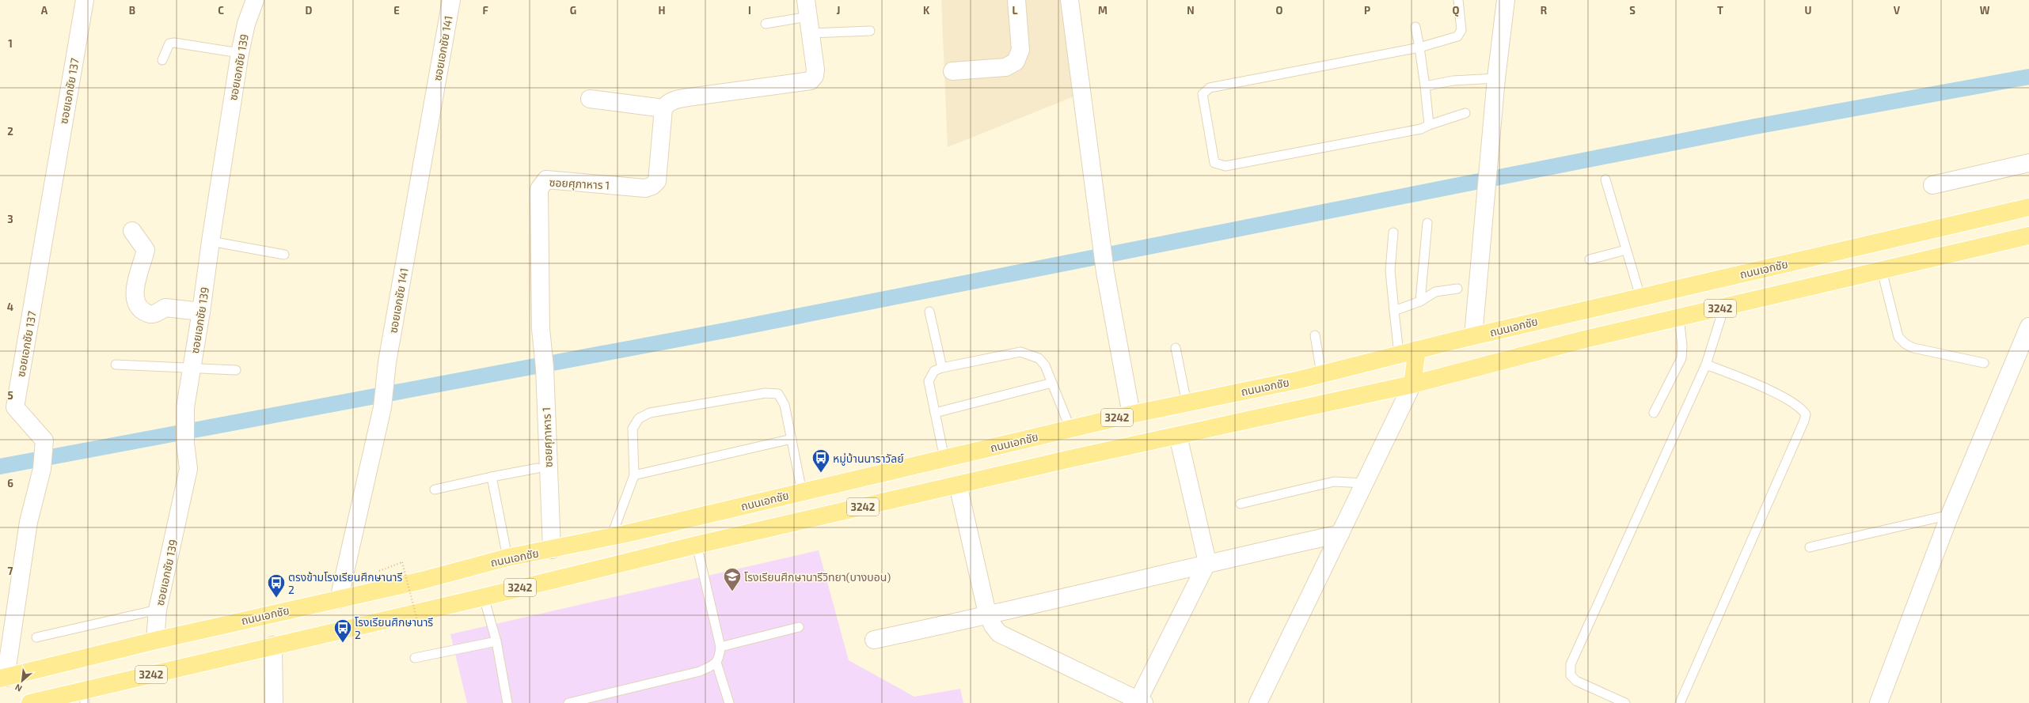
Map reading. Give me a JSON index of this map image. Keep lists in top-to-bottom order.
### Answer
{
  "streets": {
    "main road": ["ถนนเอกชัย", "3242"],
    "street": [
      "ซอยเอกชัย 141",
      "ซอยเอกชัย 139",
      "ซอยเอกชัย 137",
      "ซอยศุภาหาร 1"
    ]
  },
  "crossings": [
    ["ซอยเอกชัย 141", "ถนนเอกชัย"],
    ["ซอยเอกชัย 139", "ถนนเอกชัย"],
    ["ซอยเอกชัย 137", "ถนนเอกชัย"],
    ["ซอยศุภาหาร 1", "ถนนเอกชัย"]
  ],
  "places": {
    "bus stop": ["หมู่บ้านนาราวัลย์", "ตรงข้ามโรงเรียนศึกษานารี 2", "โรงเรียนศึกษานารี 2"],
    "school or university": ["โรงเรียนศึกษานารีวิทยา(บางบอน)"]
  },
  "north": "bottom left",
  "grid": {
    "columns": [
      "A",
      "B",
      "C",
      "D",
      "E",
      "F",
      "G",
      "H",
      "I",
      "J",
      "K",
      "L",
      "M",
      "N",
      "O",
      "P",
      "Q",
      "R",
      "S",
      "T",
      "U",
      "V",
      "W"
    ],
    "rows": [
      "1",
      "2",
      "3",
      "4",
      "5",
      "6",
      "7"
    ]
  }
}
